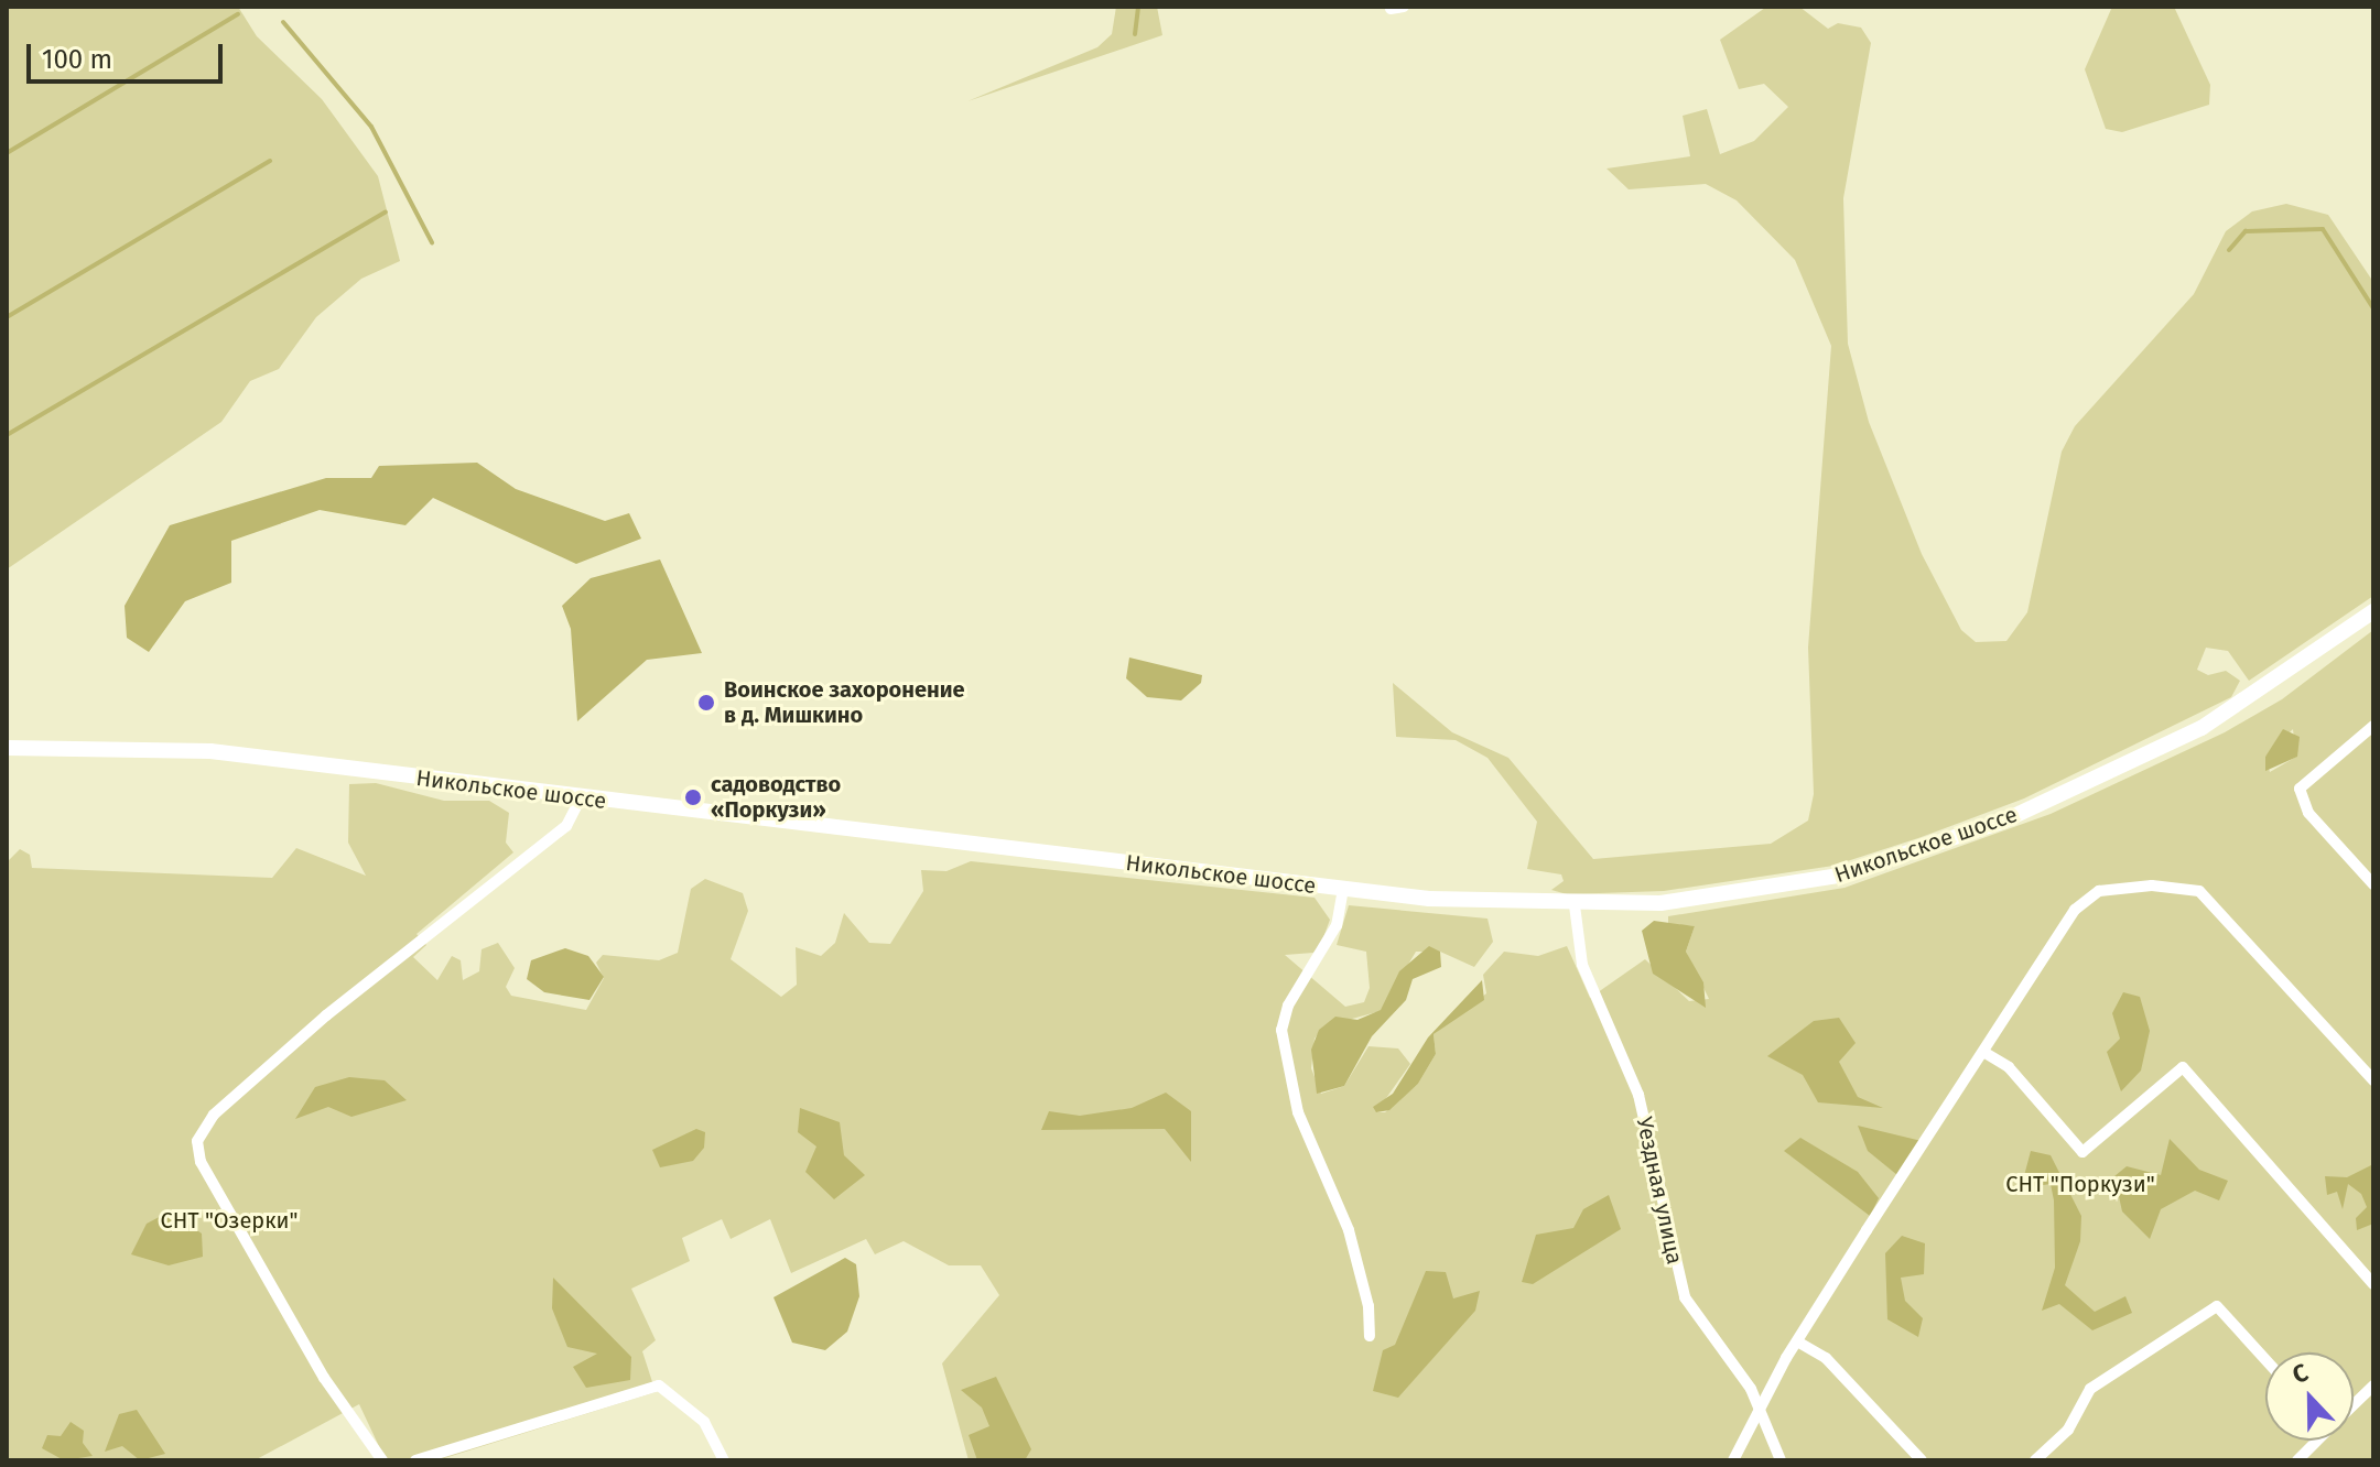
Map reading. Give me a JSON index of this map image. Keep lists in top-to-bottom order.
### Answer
{
  "streets": {
    "main road": ["Никольское шоссе"],
    "street": ["Уездная улица"]
  },
  "crossings": [
    ["Никольское шоссе", "Уездная улица"]
  ],
  "parks": ["СНТ \"Поркузи\"", "СНТ \"Озерки\""],
  "places": ["Воинское захоронение в д. Мишкино", "садоводство «Поркузи»"],
  "scale_bar": "100 m",
  "north": "top"
}
